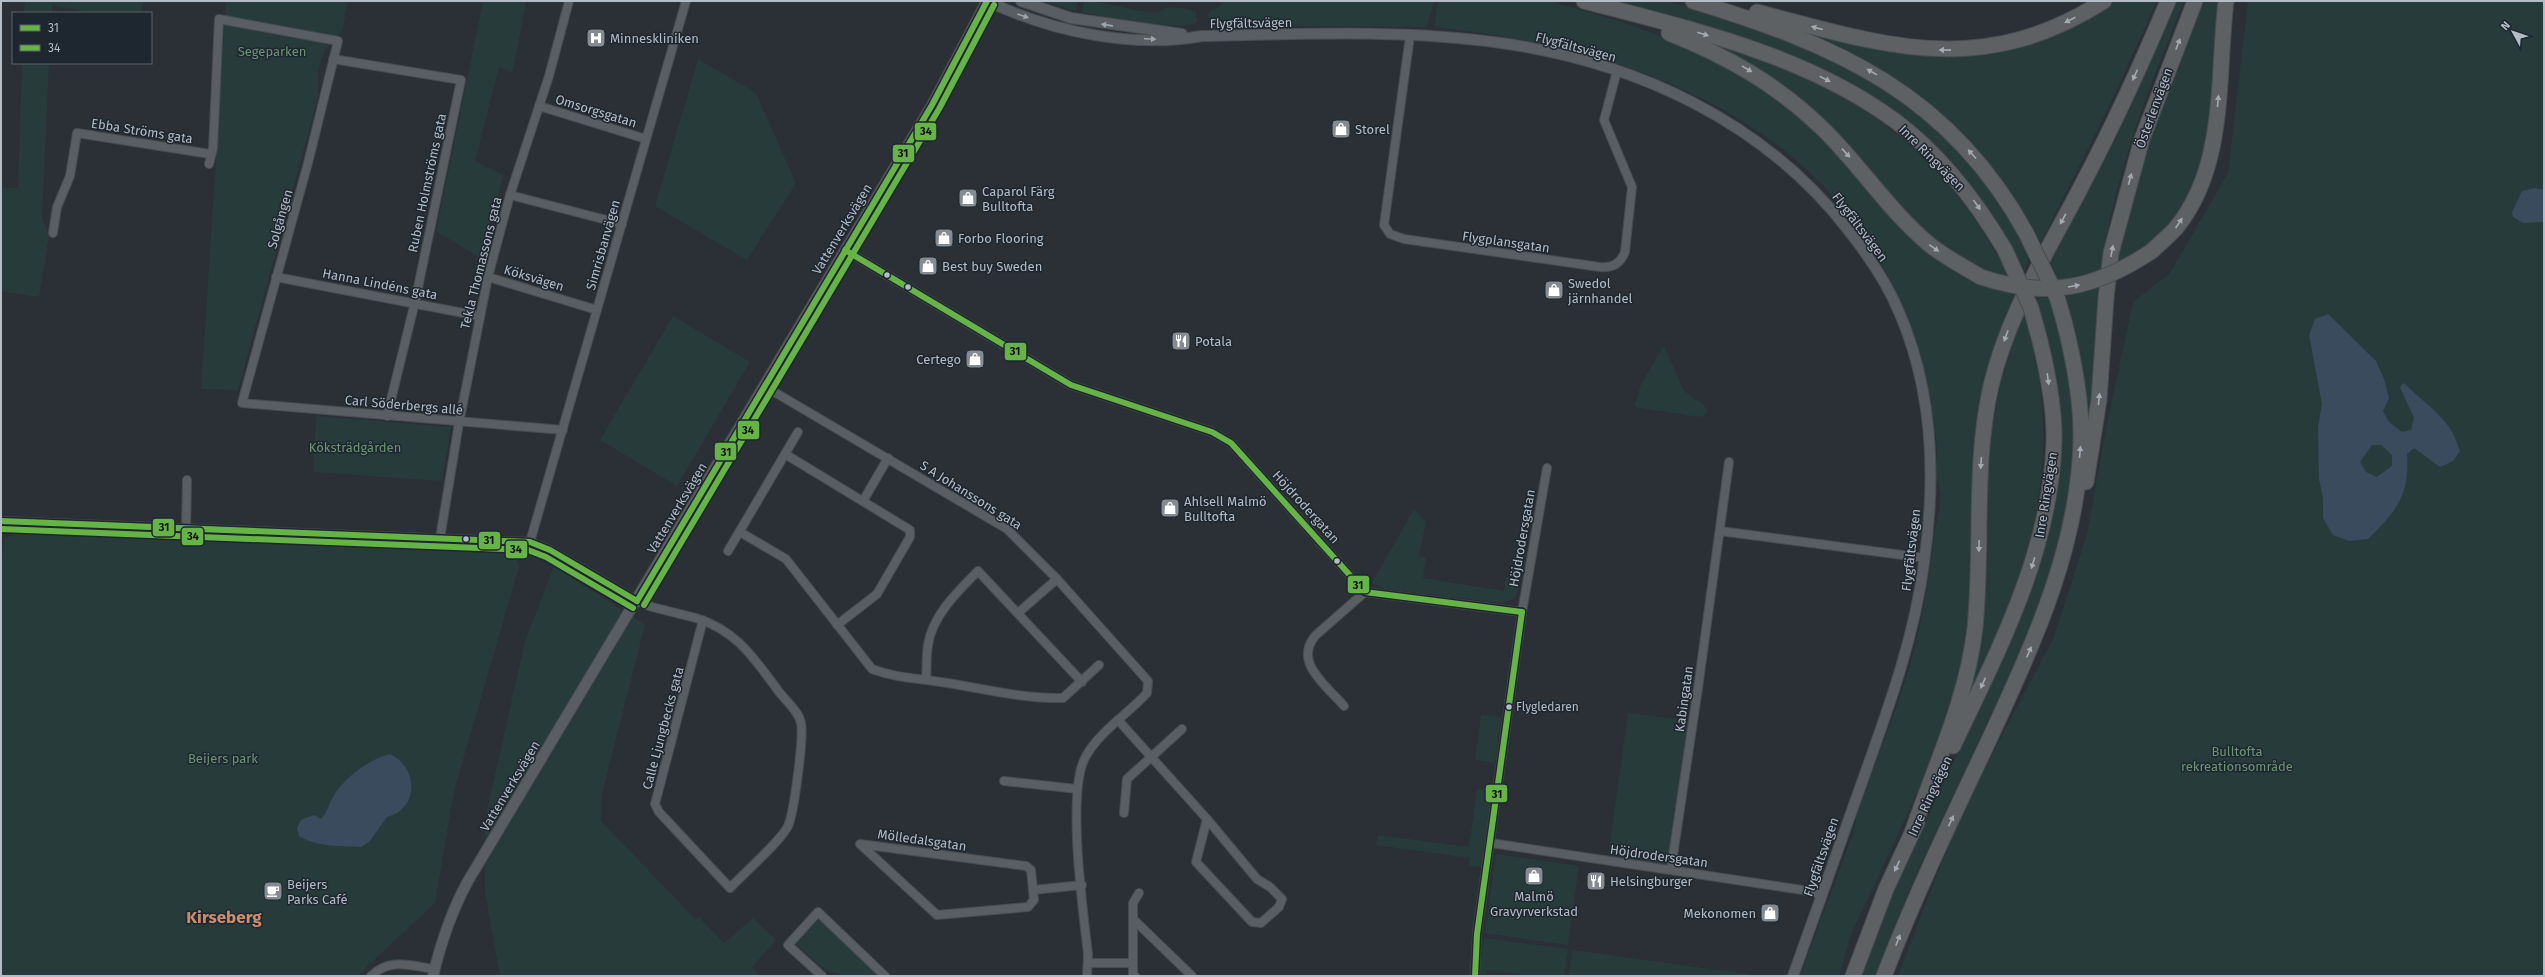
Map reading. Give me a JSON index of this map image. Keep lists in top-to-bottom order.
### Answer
{
  "streets": {
    "highway": ["Österlenvägen", "Inre Ringvägen"],
    "street": [
      "Flygfältsvägen",
      "Omsorgsgatan",
      "Ebba Ströms gata",
      "Ruben Holmströms gata",
      "Solgången",
      "Vattenverksvägen",
      "Flygplansgatan",
      "Simrisbanvägen",
      "Tekla Thomassons gata",
      "Köksvägen",
      "Hanna Lindéns gata",
      "Carl Söderbergs allé",
      "S A Johanssons gata",
      "Höjdrodergatan",
      "Höjdrodersgatan",
      "Kabingatan",
      "Calle Ljungbecks gata",
      "Mölledalsgatan"
    ]
  },
  "crossings": [
    ["Flygfältsvägen", "Vattenverksvägen"],
    ["Flygfältsvägen", "Flygplansgatan"],
    ["Flygfältsvägen", "Höjdrodersgatan"],
    ["Omsorgsgatan", "Simrisbanvägen"],
    ["Omsorgsgatan", "Tekla Thomassons gata"],
    ["Ebba Ströms gata", "Solgången"],
    ["Ruben Holmströms gata", "Solgången"],
    ["Ruben Holmströms gata", "Hanna Lindéns gata"],
    ["Ruben Holmströms gata", "Carl Söderbergs allé"],
    ["Solgången", "Hanna Lindéns gata"],
    ["Solgången", "Carl Söderbergs allé"],
    ["Vattenverksvägen", "S A Johanssons gata"],
    ["Vattenverksvägen", "Höjdrodergatan"],
    ["Vattenverksvägen", "Calle Ljungbecks gata"],
    ["Simrisbanvägen", "Köksvägen"],
    ["Simrisbanvägen", "Carl Söderbergs allé"],
    ["Simrisbanvägen", "Calle Ljungbecks gata"],
    ["Tekla Thomassons gata", "Köksvägen"],
    ["Tekla Thomassons gata", "Hanna Lindéns gata"],
    ["Tekla Thomassons gata", "Carl Söderbergs allé"],
    ["Höjdrodersgatan", "Kabingatan"]
  ],
  "districts": ["Kirseberg"],
  "parks": [
    "Segeparken",
    "Köksträdgården",
    "Bulltofta rekreationsområde",
    "Beijers park"
  ],
  "places": {
    "hospital": ["Minneskliniken"],
    "shop": [
      "Storel",
      "Caparol Färg Bulltofta",
      "Forbo Flooring",
      "Best buy Sweden",
      "Swedol järnhandel",
      "Certego",
      "Ahlsell Malmö Bulltofta",
      "Malmö Gravyrverkstad",
      "Mekonomen"
    ],
    "restaurant": ["Potala", "Helsingburger"],
    "other": ["Flygledaren"],
    "cafe": ["Beijers Parks Café"]
  },
  "lines": ["transit line 31", "transit line 34"],
  "legend": ["31", "34"],
  "north": "top left"
}
